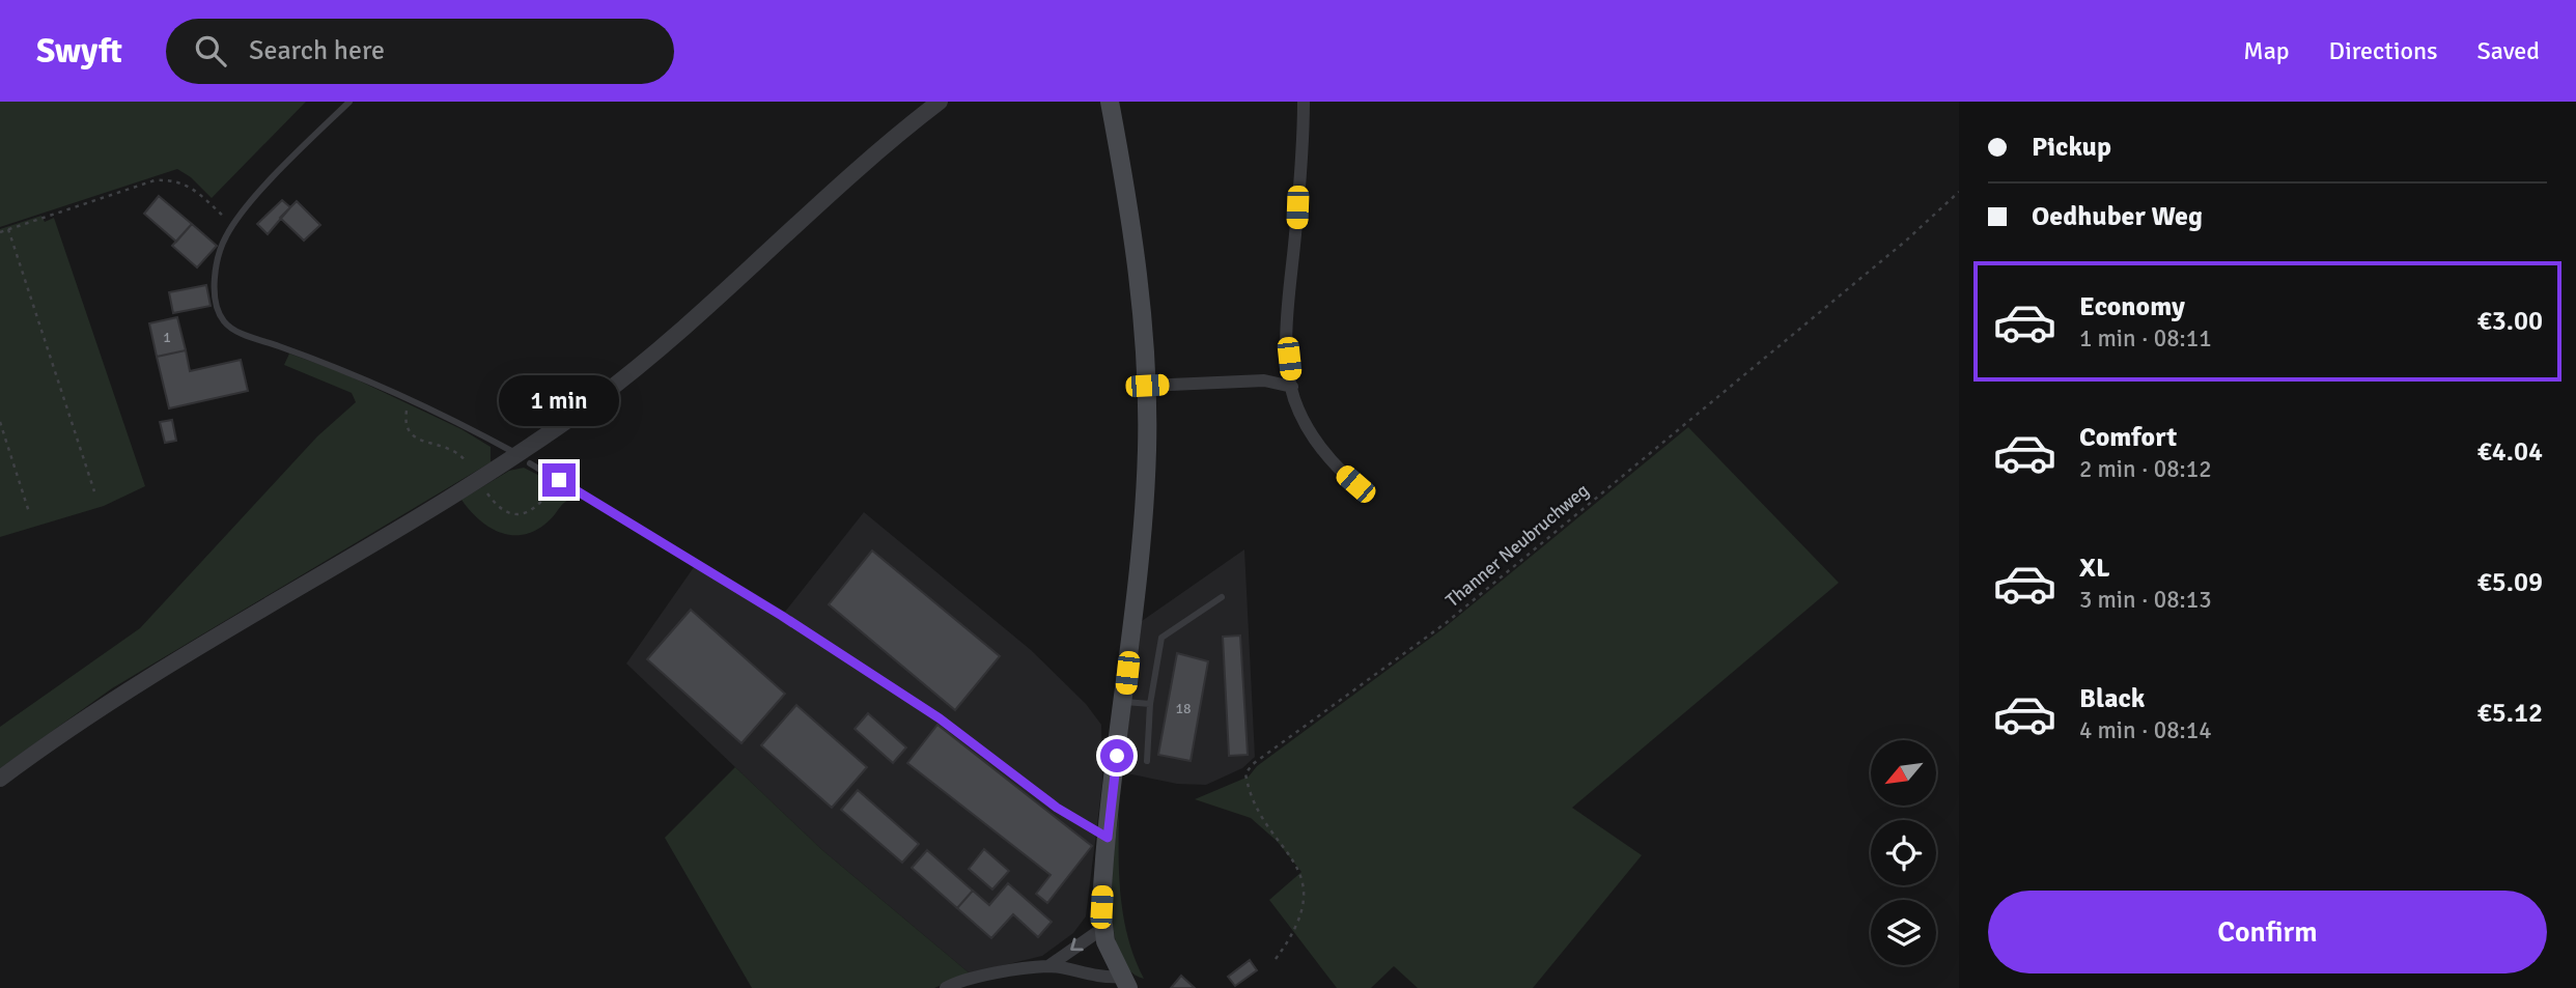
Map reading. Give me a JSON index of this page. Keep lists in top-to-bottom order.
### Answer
{
  "streets": {
    "path": ["Thanner Neubruchweg"]
  },
  "house_numbers": ["1", "18"],
  "north": "bottom left",
  "page": {
    "header": "Swyft",
    "search": "Search here",
    "nav": ["Map", "Directions", "Saved"],
    "banner": ["Pickup", "Oedhuber Weg"],
    "list": [
      {
        "name": "Economy",
        "note": "1 min · 08:11",
        "value": "€3.00"
      },
      {
        "name": "Comfort",
        "note": "2 min · 08:12",
        "value": "€4.04"
      },
      {
        "name": "XL",
        "note": "3 min · 08:13",
        "value": "€5.09"
      },
      {
        "name": "Black",
        "note": "4 min · 08:14",
        "value": "€5.12"
      }
    ],
    "bubble": "1 min",
    "buttons": "Confirm"
  }
}
